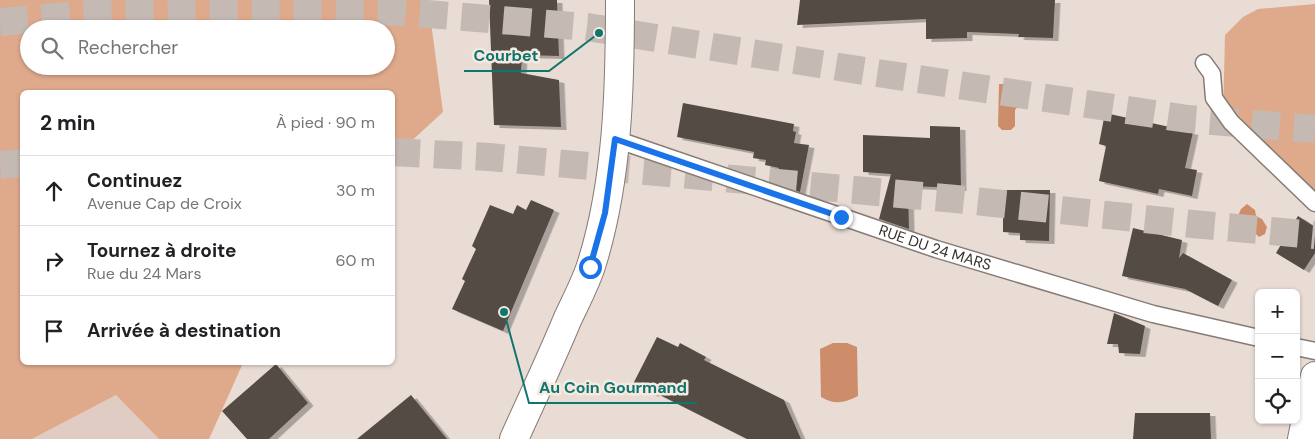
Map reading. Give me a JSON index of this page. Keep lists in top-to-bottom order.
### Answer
{
  "streets": {
    "lane": ["RUE DU 24 MARS"]
  },
  "places": ["Courbet", "Au Coin Gourmand"],
  "page": {
    "search": "Rechercher",
    "heading": ["2 min", "À pied · 90 m"],
    "list": [
      ["Continuez", "Avenue Cap de Croix", "30 m"],
      ["Tournez à droite", "Rue du 24 Mars", "60 m"],
      "Arrivée à destination"
    ],
    "map_buttons": ["+", "−"]
  }
}
